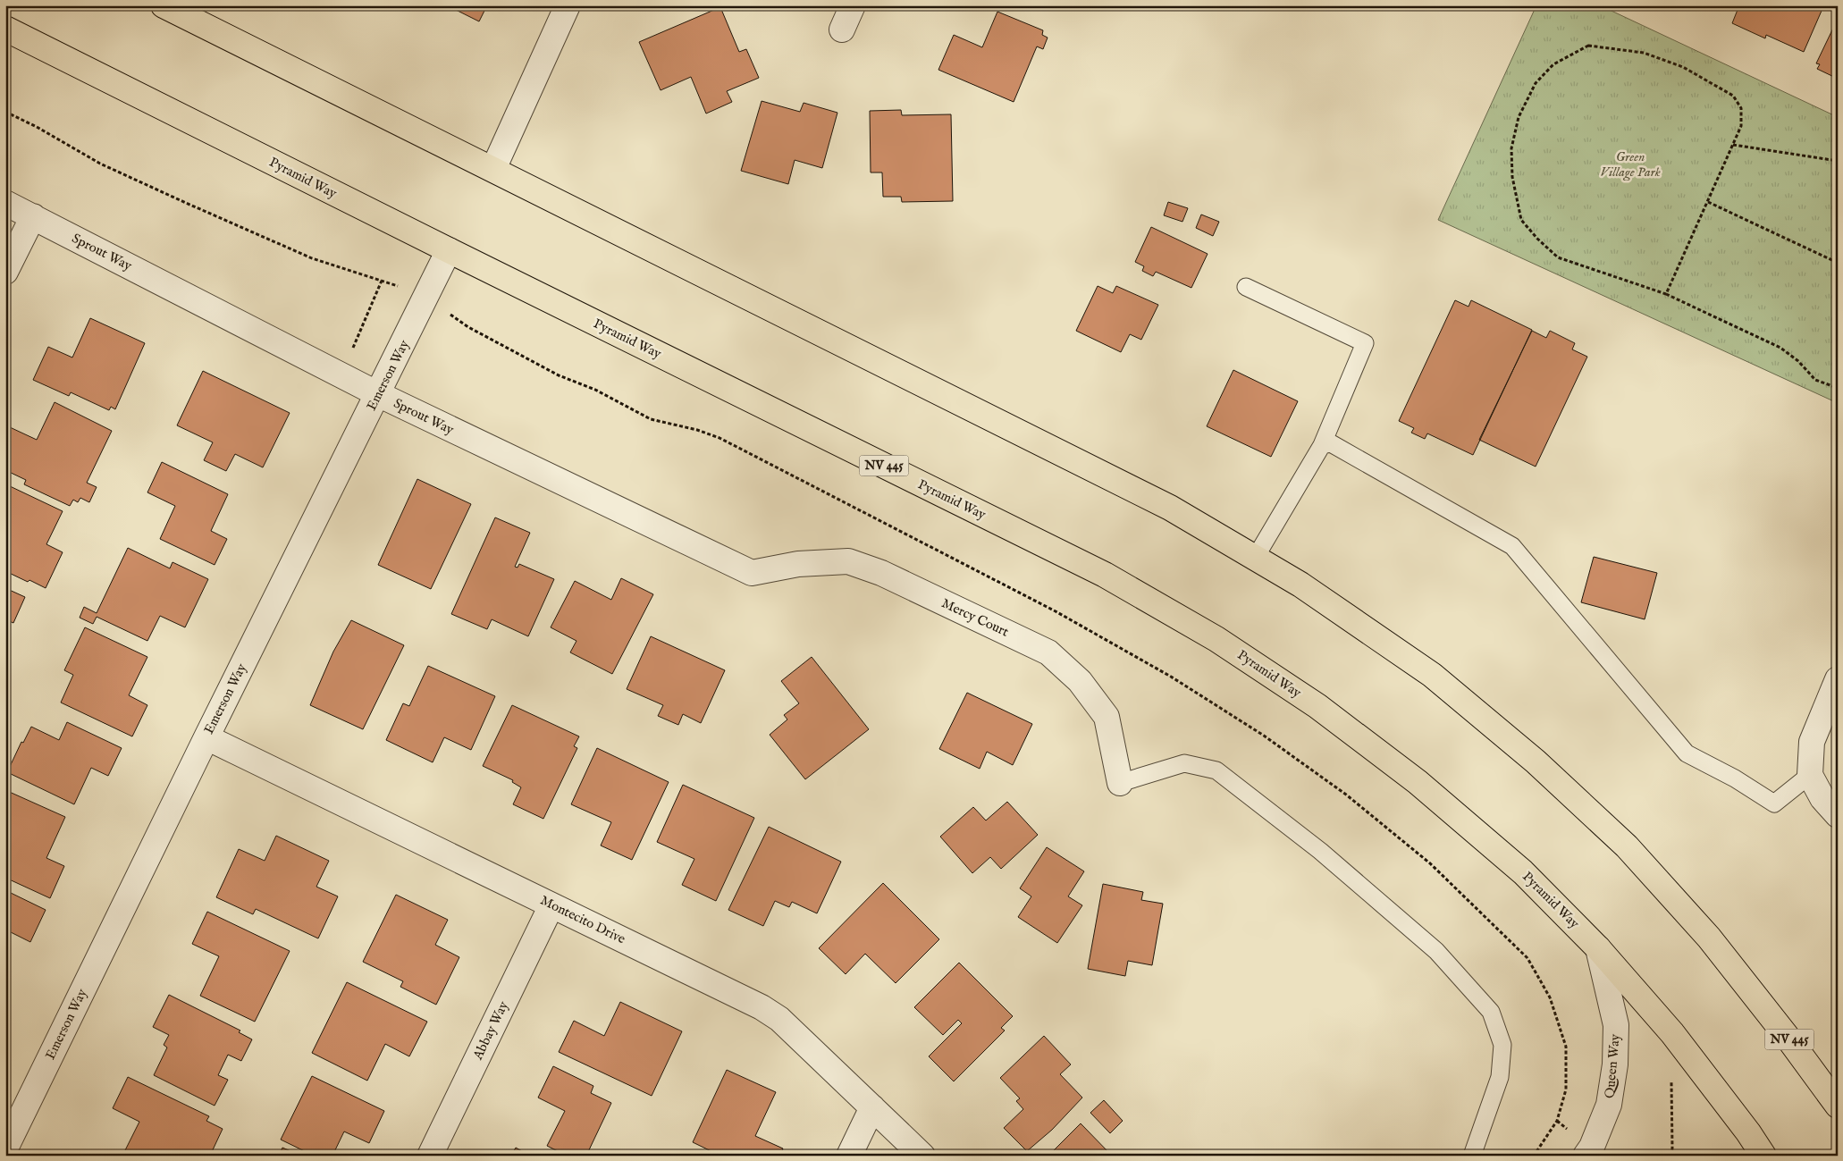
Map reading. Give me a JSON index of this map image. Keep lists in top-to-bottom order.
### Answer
{
  "streets": {
    "main road": ["Pyramid Way", "NV 445"],
    "street": [
      "Sprout Way",
      "Emerson Way",
      "Mercy Court",
      "Montecito Drive",
      "Abbay Way",
      "Queen Way"
    ]
  },
  "crossings": [
    ["Pyramid Way", "Emerson Way"],
    ["Pyramid Way", "Queen Way"],
    ["Sprout Way", "Emerson Way"],
    ["Sprout Way", "Mercy Court"],
    ["Emerson Way", "Montecito Drive"],
    ["Montecito Drive", "Abbay Way"]
  ],
  "parks": ["Green Village Park"]
}
